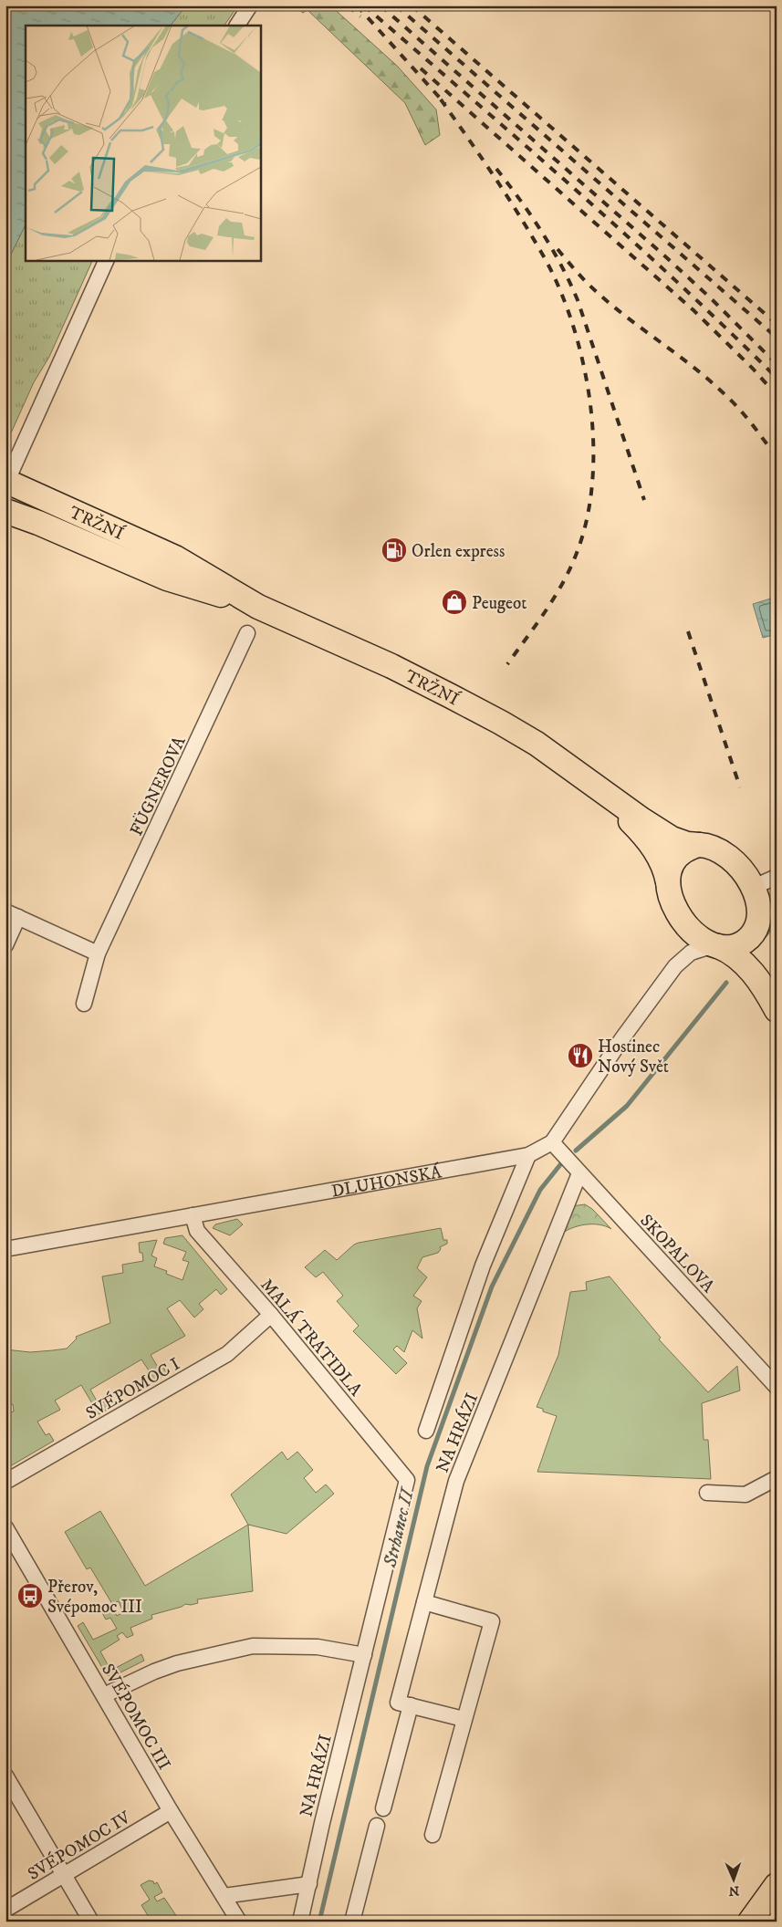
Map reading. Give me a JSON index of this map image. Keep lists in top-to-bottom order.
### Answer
{
  "streets": {
    "main road": ["TRŽNÍ", "DLUHONSKÁ"],
    "street": [
      "FÜGNEROVA",
      "SKOPALOVA",
      "MALÁ TRATIDLA",
      "SVÉPOMOC I",
      "NA HRÁZI",
      "SVÉPOMOC III",
      "SVÉPOMOC IV"
    ]
  },
  "crossings": [
    ["TRŽNÍ", "DLUHONSKÁ"],
    ["DLUHONSKÁ", "SKOPALOVA"],
    ["DLUHONSKÁ", "MALÁ TRATIDLA"],
    ["DLUHONSKÁ", "NA HRÁZI"],
    ["SKOPALOVA", "NA HRÁZI"],
    ["MALÁ TRATIDLA", "SVÉPOMOC I"],
    ["MALÁ TRATIDLA", "NA HRÁZI"],
    ["SVÉPOMOC III", "SVÉPOMOC IV"]
  ],
  "water": ["Strhanec II"],
  "places": {
    "fuel station": ["Orlen express"],
    "shop": ["Peugeot"],
    "restaurant": ["Hostinec Nový Svět"],
    "bus stop": ["Přerov, Svépomoc III"]
  },
  "north": "bottom"
}
